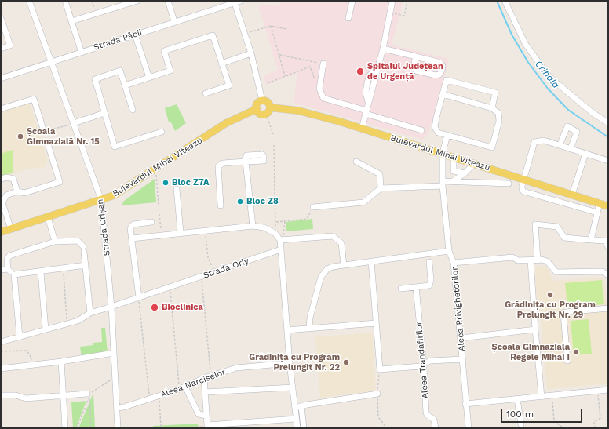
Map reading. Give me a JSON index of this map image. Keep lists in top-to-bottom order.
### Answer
{
  "streets": {
    "main road": ["Bulevardul Mihai Viteazu"],
    "street": [
      "Strada Păcii",
      "Strada Crișan",
      "Strada Orly",
      "Aleea Privighetorilor",
      "Aleea Trandafirilor",
      "Aleea Narciselor"
    ]
  },
  "crossings": [
    ["Strada Păcii", "Strada Crișan"],
    ["Bulevardul Mihai Viteazu", "Strada Crișan"],
    ["Bulevardul Mihai Viteazu", "Aleea Privighetorilor"],
    ["Strada Crișan", "Strada Orly"],
    ["Strada Crișan", "Aleea Narciselor"]
  ],
  "water": ["Crihala"],
  "places": [
    "Spitalul Județean de Urgență",
    "Școala Gimnazială Nr. 15",
    "Bloc Z7A",
    "Bloc Z8",
    "Grădinița cu Program Prelungit Nr. 29",
    "Bioclinica",
    "Școala Gimnazială Regele Mihai I",
    "Grădinița cu Program Prelungit Nr. 22"
  ],
  "scale_bar": "100 m"
}
